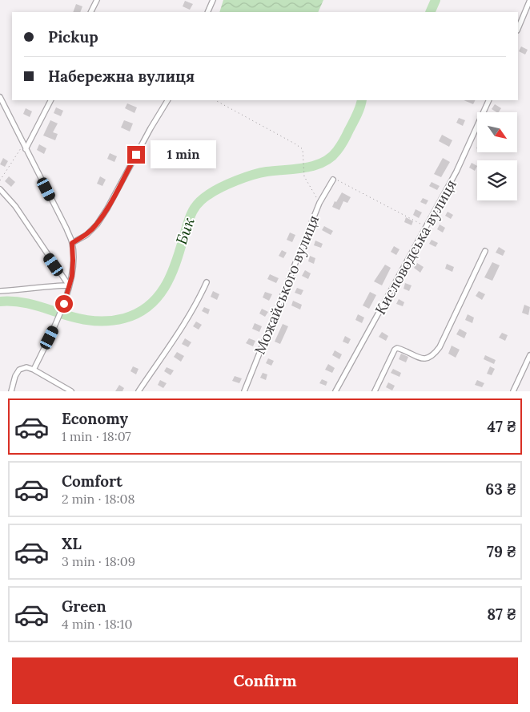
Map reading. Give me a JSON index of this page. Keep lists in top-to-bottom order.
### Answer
{
  "streets": {
    "street": ["Кисловодська вулиця", "Можайського вулиця"]
  },
  "water": ["Бик"],
  "north": "bottom right",
  "page": {
    "banner": ["Pickup", "Набережна вулиця"],
    "bubble": "1 min",
    "list": [
      {
        "name": "Economy",
        "note": "1 min · 18:07",
        "value": "47 ₴"
      },
      {
        "name": "Comfort",
        "note": "2 min · 18:08",
        "value": "63 ₴"
      },
      {
        "name": "XL",
        "note": "3 min · 18:09",
        "value": "79 ₴"
      },
      {
        "name": "Green",
        "note": "4 min · 18:10",
        "value": "87 ₴"
      }
    ],
    "buttons": "Confirm"
  }
}
